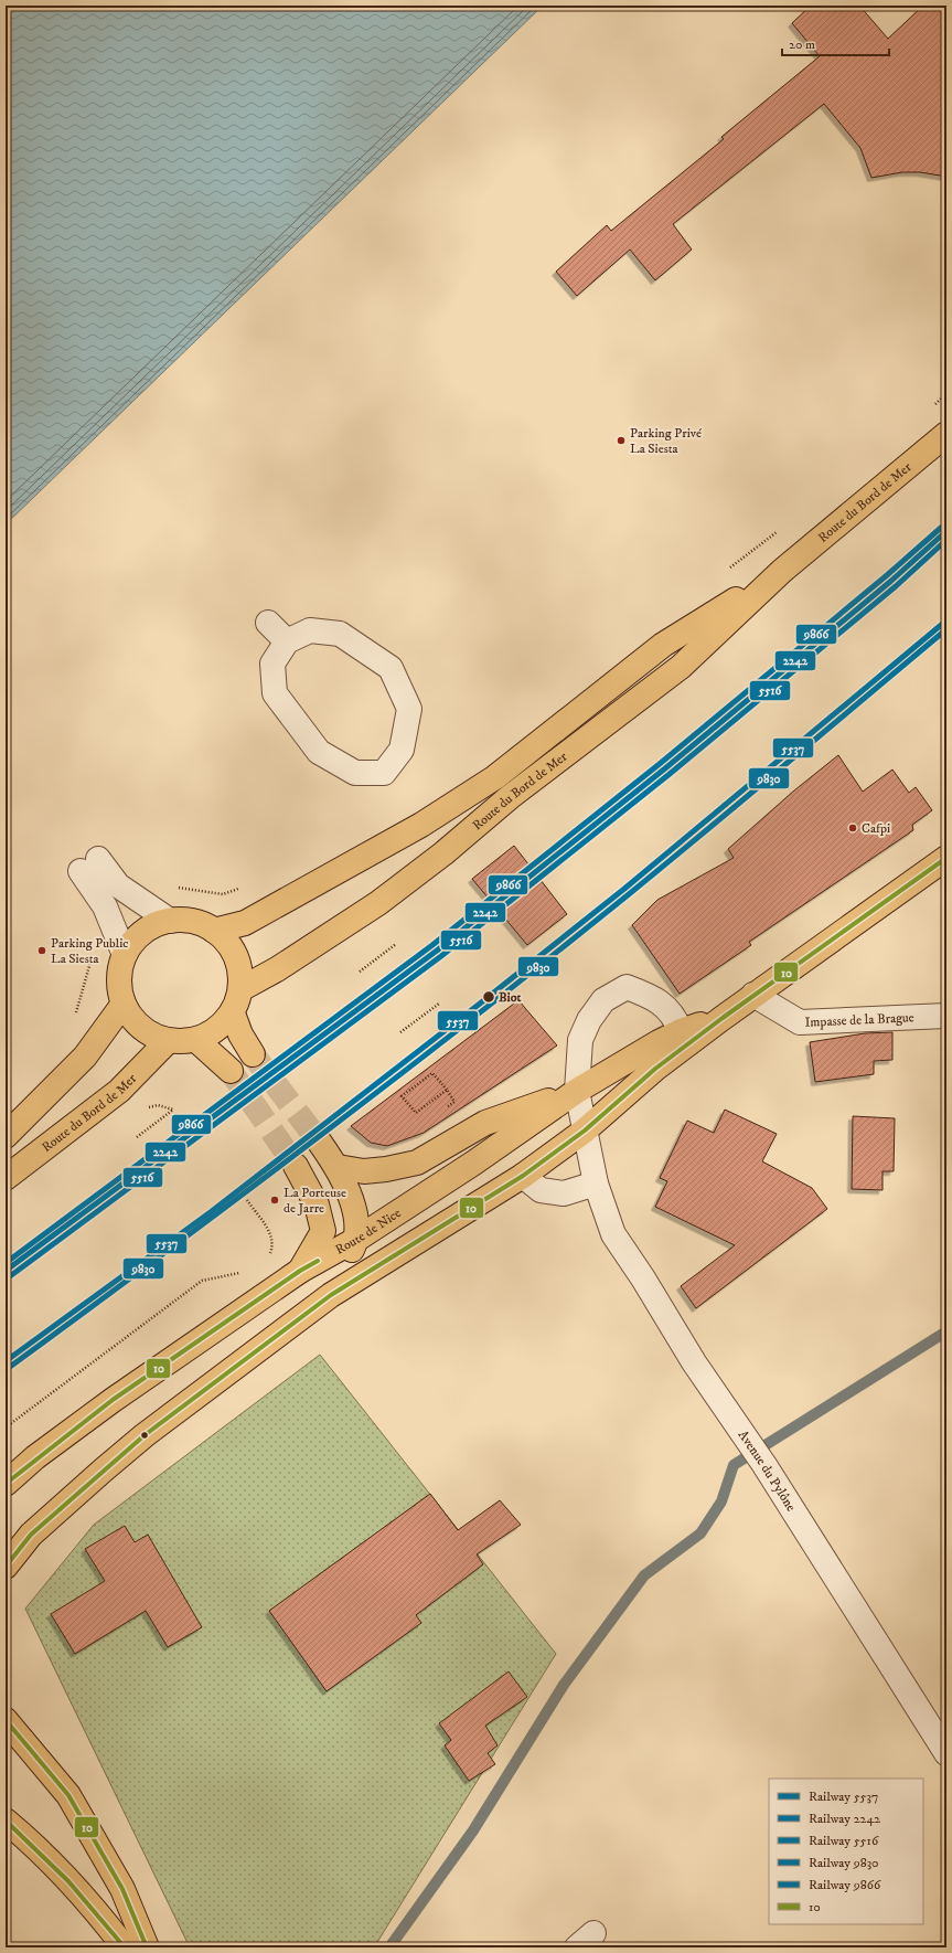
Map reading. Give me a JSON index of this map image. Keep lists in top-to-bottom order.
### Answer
{
  "streets": {
    "main road": ["Route du Bord de Mer", "Route de Nice"],
    "street": ["Impasse de la Brague", "Avenue du Pylône"]
  },
  "crossings": [
    ["Impasse de la Brague", "Route de Nice"],
    ["Route de Nice", "Avenue du Pylône"]
  ],
  "places": [
    "Parking Privé La Siesta",
    "Cafpi",
    "Parking Public La Siesta",
    "Biot",
    "La Porteuse de Jarre"
  ],
  "lines": [
    "rail line 9866",
    "rail line 2242",
    "rail line 5516",
    "rail line 5537",
    "rail line 9830",
    "transit line 10"
  ],
  "legend": [
    "Railway 5537",
    "Railway 2242",
    "Railway 5516",
    "Railway 9830",
    "Railway 9866",
    "10"
  ],
  "scale_bar": "20 m"
}
